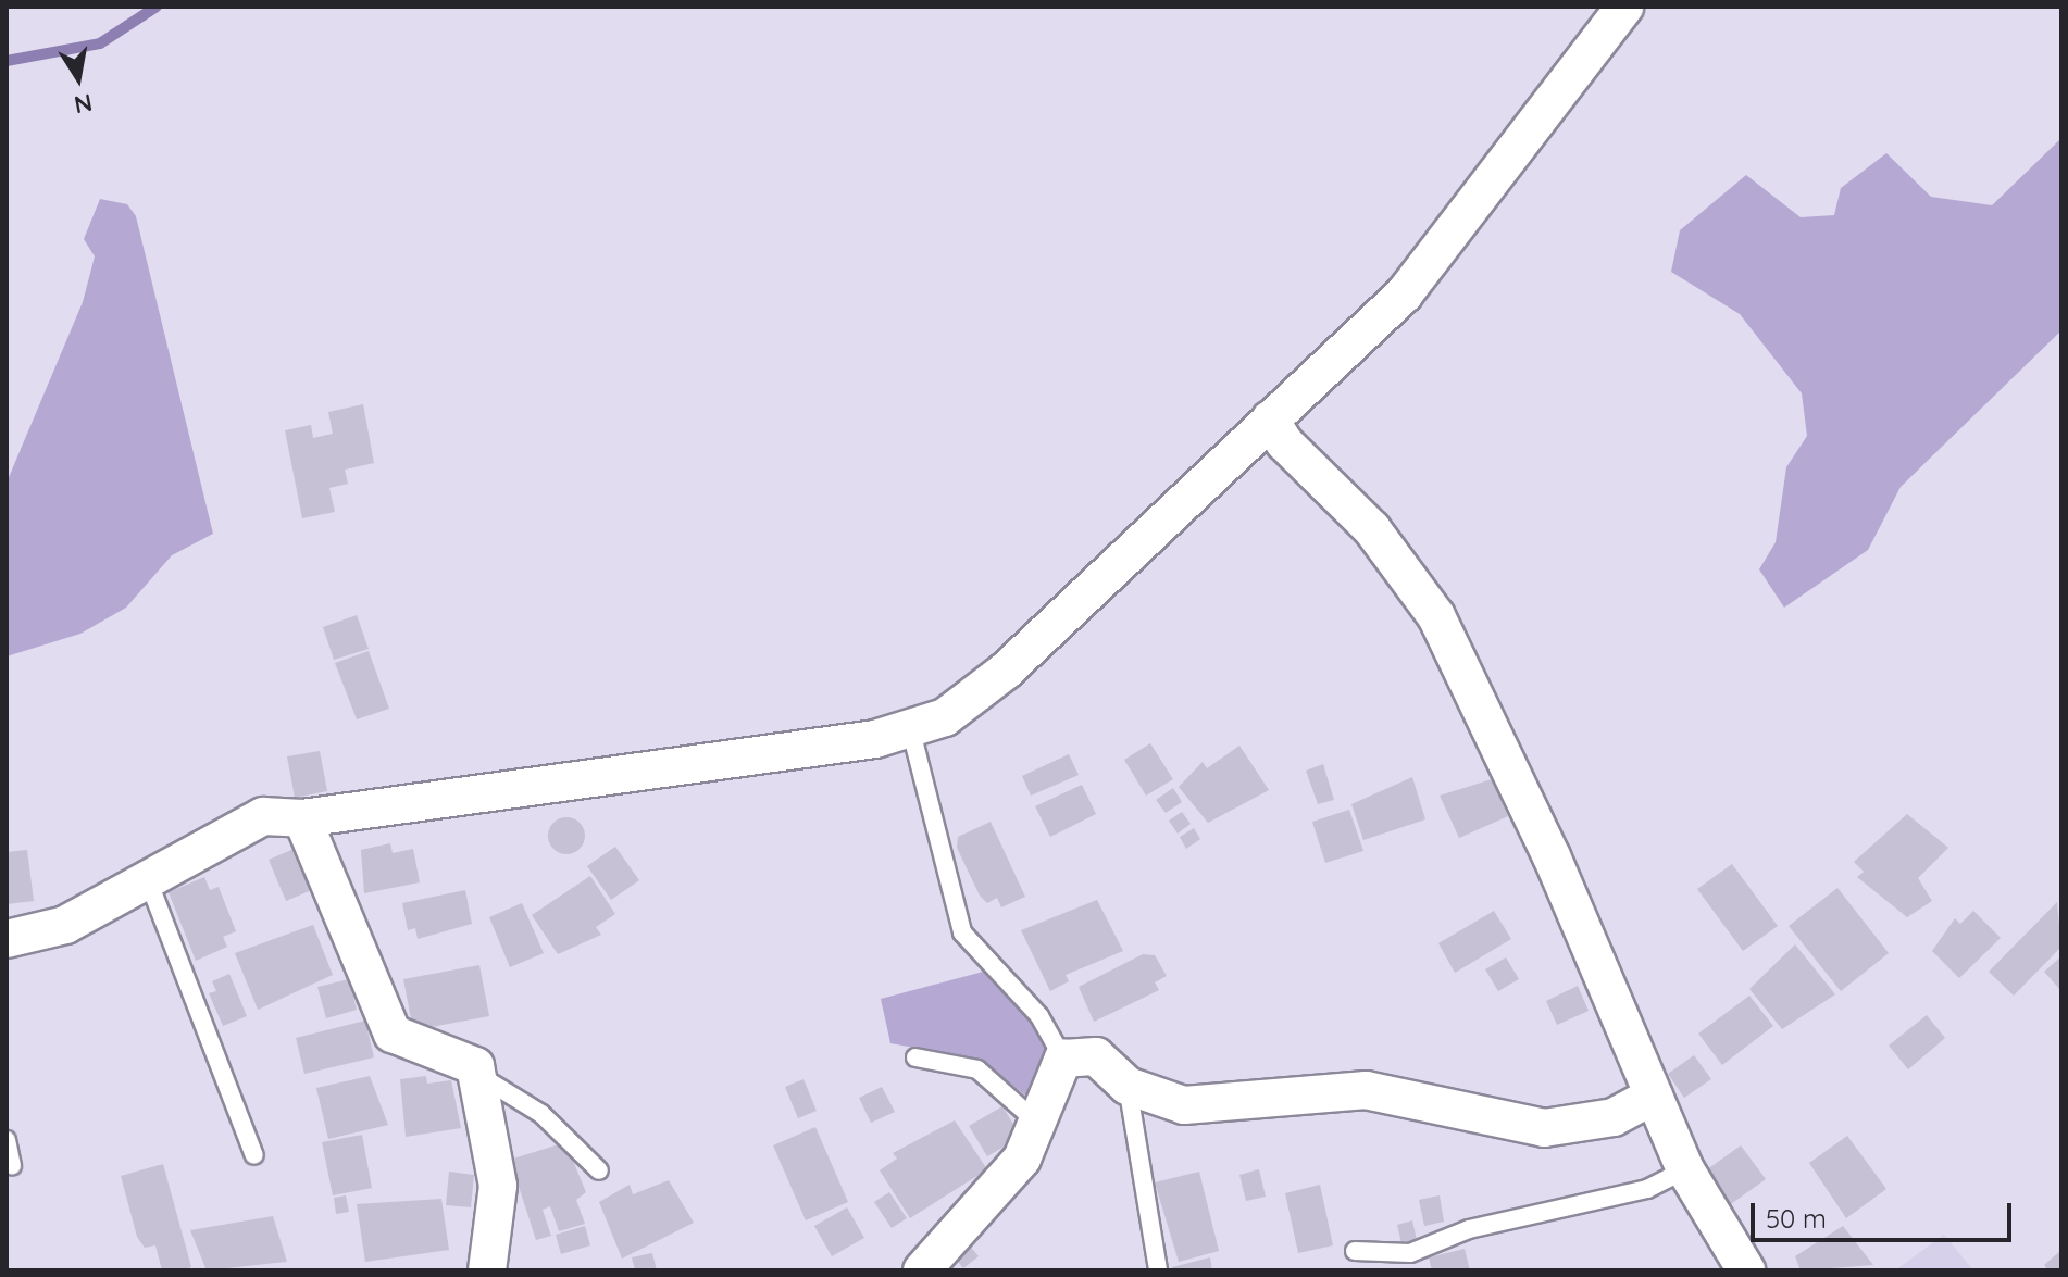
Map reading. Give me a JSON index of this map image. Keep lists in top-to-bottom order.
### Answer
{
  "scale_bar": "50 m",
  "north": "bottom"
}
